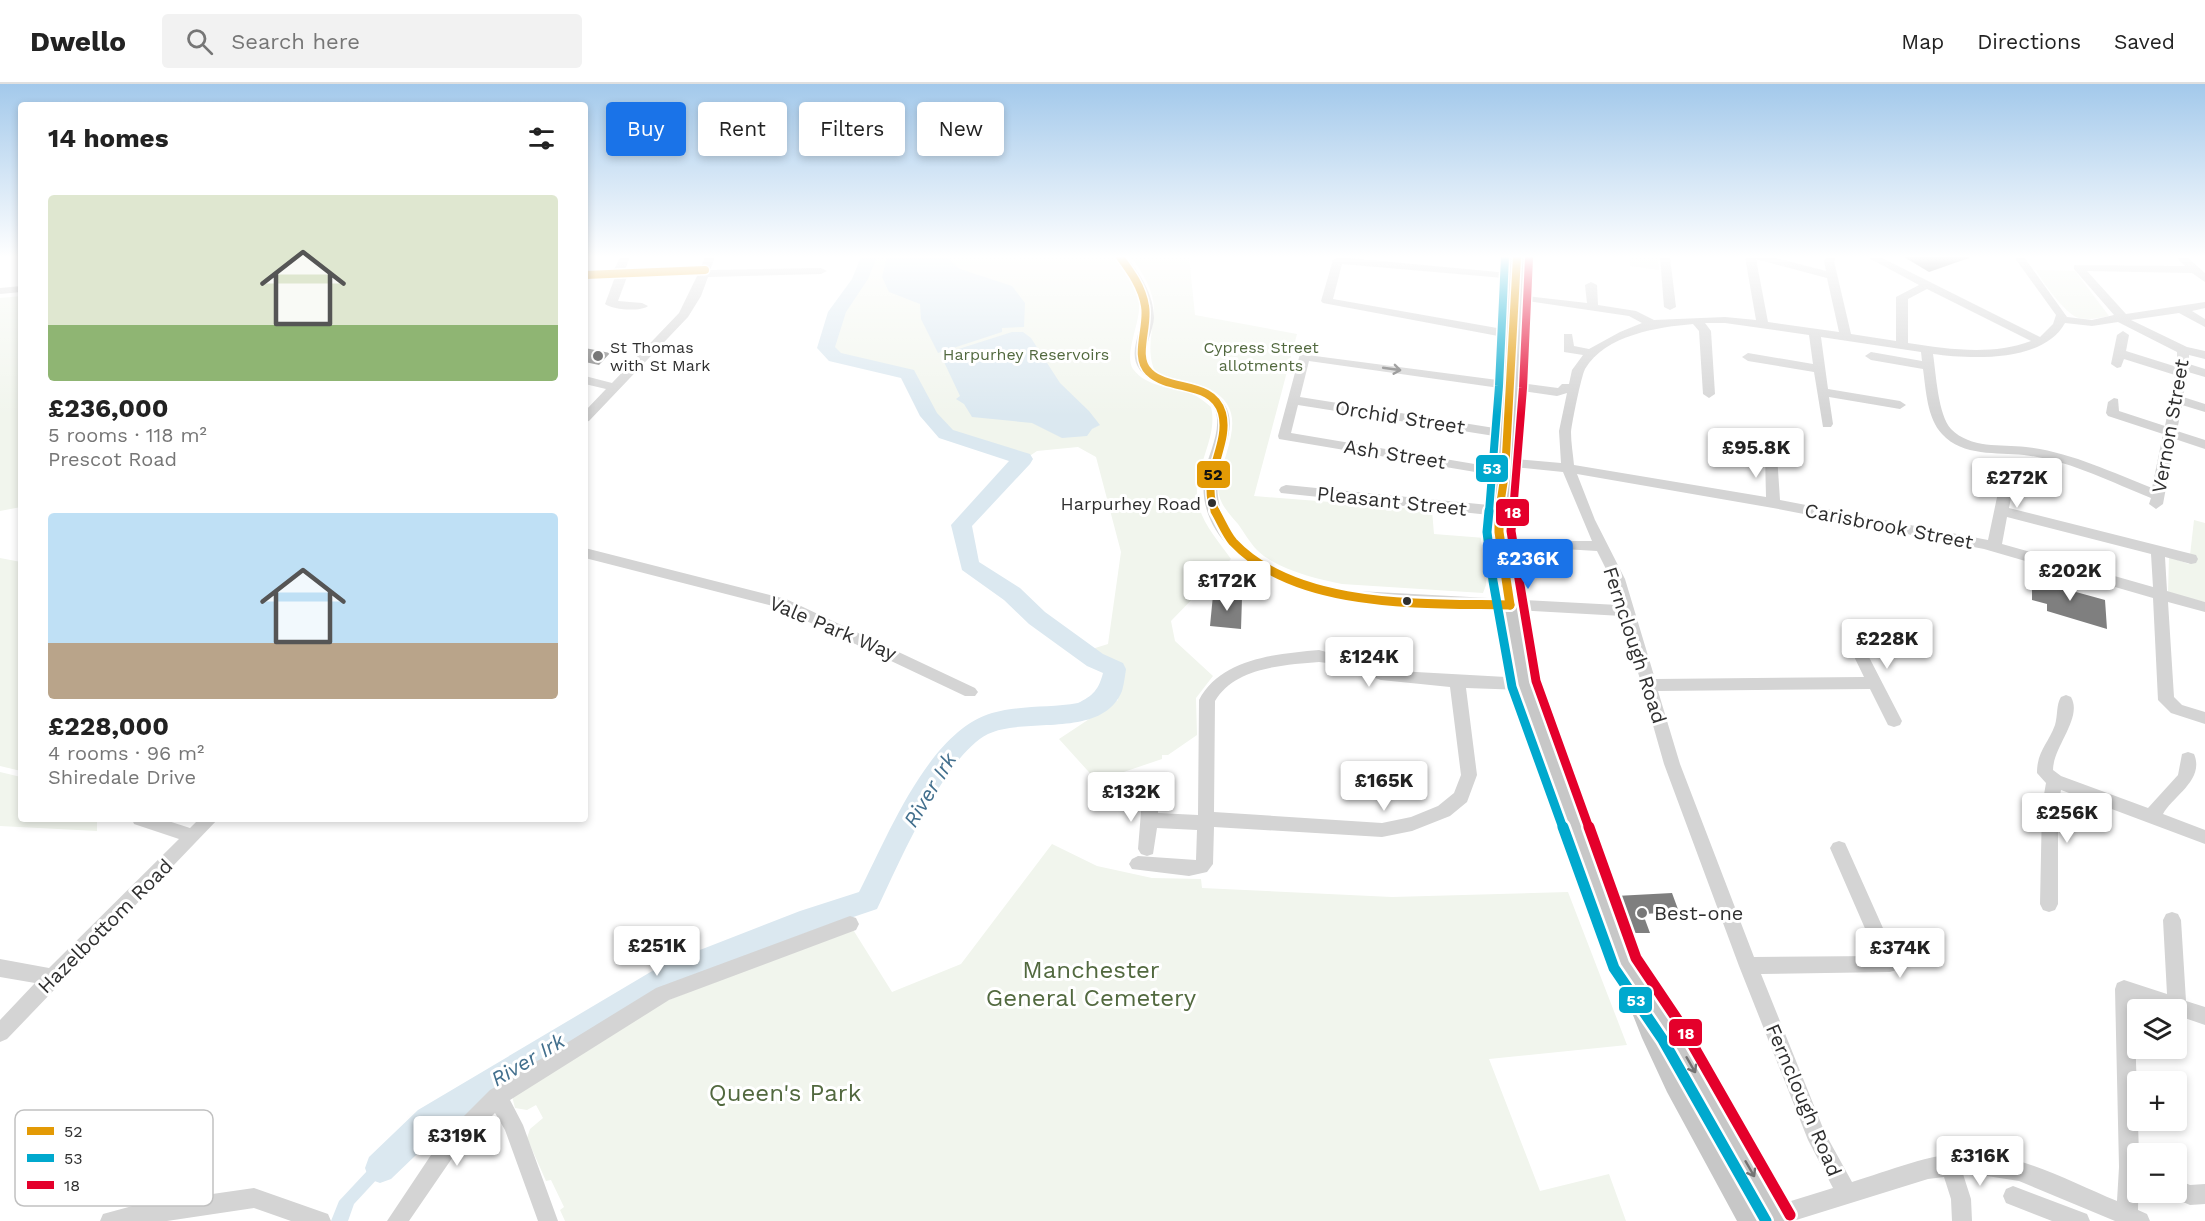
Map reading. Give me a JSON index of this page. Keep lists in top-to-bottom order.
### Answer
{
  "streets": {
    "street": [
      "Orchid Street",
      "Vernon Street",
      "Ash Street",
      "Pleasant Street",
      "Carisbrook Street",
      "Vale Park Way",
      "Fernclough Road",
      "Hazelbottom Road"
    ]
  },
  "crossings": [
    ["Orchid Street", "Ash Street"],
    ["Ash Street", "Carisbrook Street"],
    ["Ash Street", "Fernclough Road"],
    ["Carisbrook Street", "Fernclough Road"]
  ],
  "water": ["River Irk"],
  "parks": [
    "Cypress Street allotments",
    "Harpurhey Reservoirs",
    "Manchester General Cemetery",
    "Queen's Park"
  ],
  "places": ["St Thomas with St Mark", "Harpurhey Road", "Best-one"],
  "lines": ["transit line 52", "transit line 53", "transit line 18"],
  "legend": ["52", "53", "18"],
  "page": {
    "header": "Dwello",
    "search": "Search here",
    "nav": ["Map", "Directions", "Saved"],
    "chip": [
      "Buy",
      "Rent",
      "Filters",
      "New"
    ],
    "heading": "14 homes",
    "list": [
      {
        "name": "£236,000",
        "note": "5 rooms · 118 m² · Prescot Road"
      },
      {
        "name": "£228,000",
        "note": "4 rooms · 96 m² · Shiredale Drive"
      }
    ],
    "price": [
      "£95.8K",
      "£272K",
      "£236K",
      "£202K",
      "£172K",
      "£228K",
      "£124K",
      "£165K",
      "£132K",
      "£256K",
      "£251K",
      "£374K",
      "£319K",
      "£316K"
    ],
    "map_buttons": ["+", "−"]
  }
}
